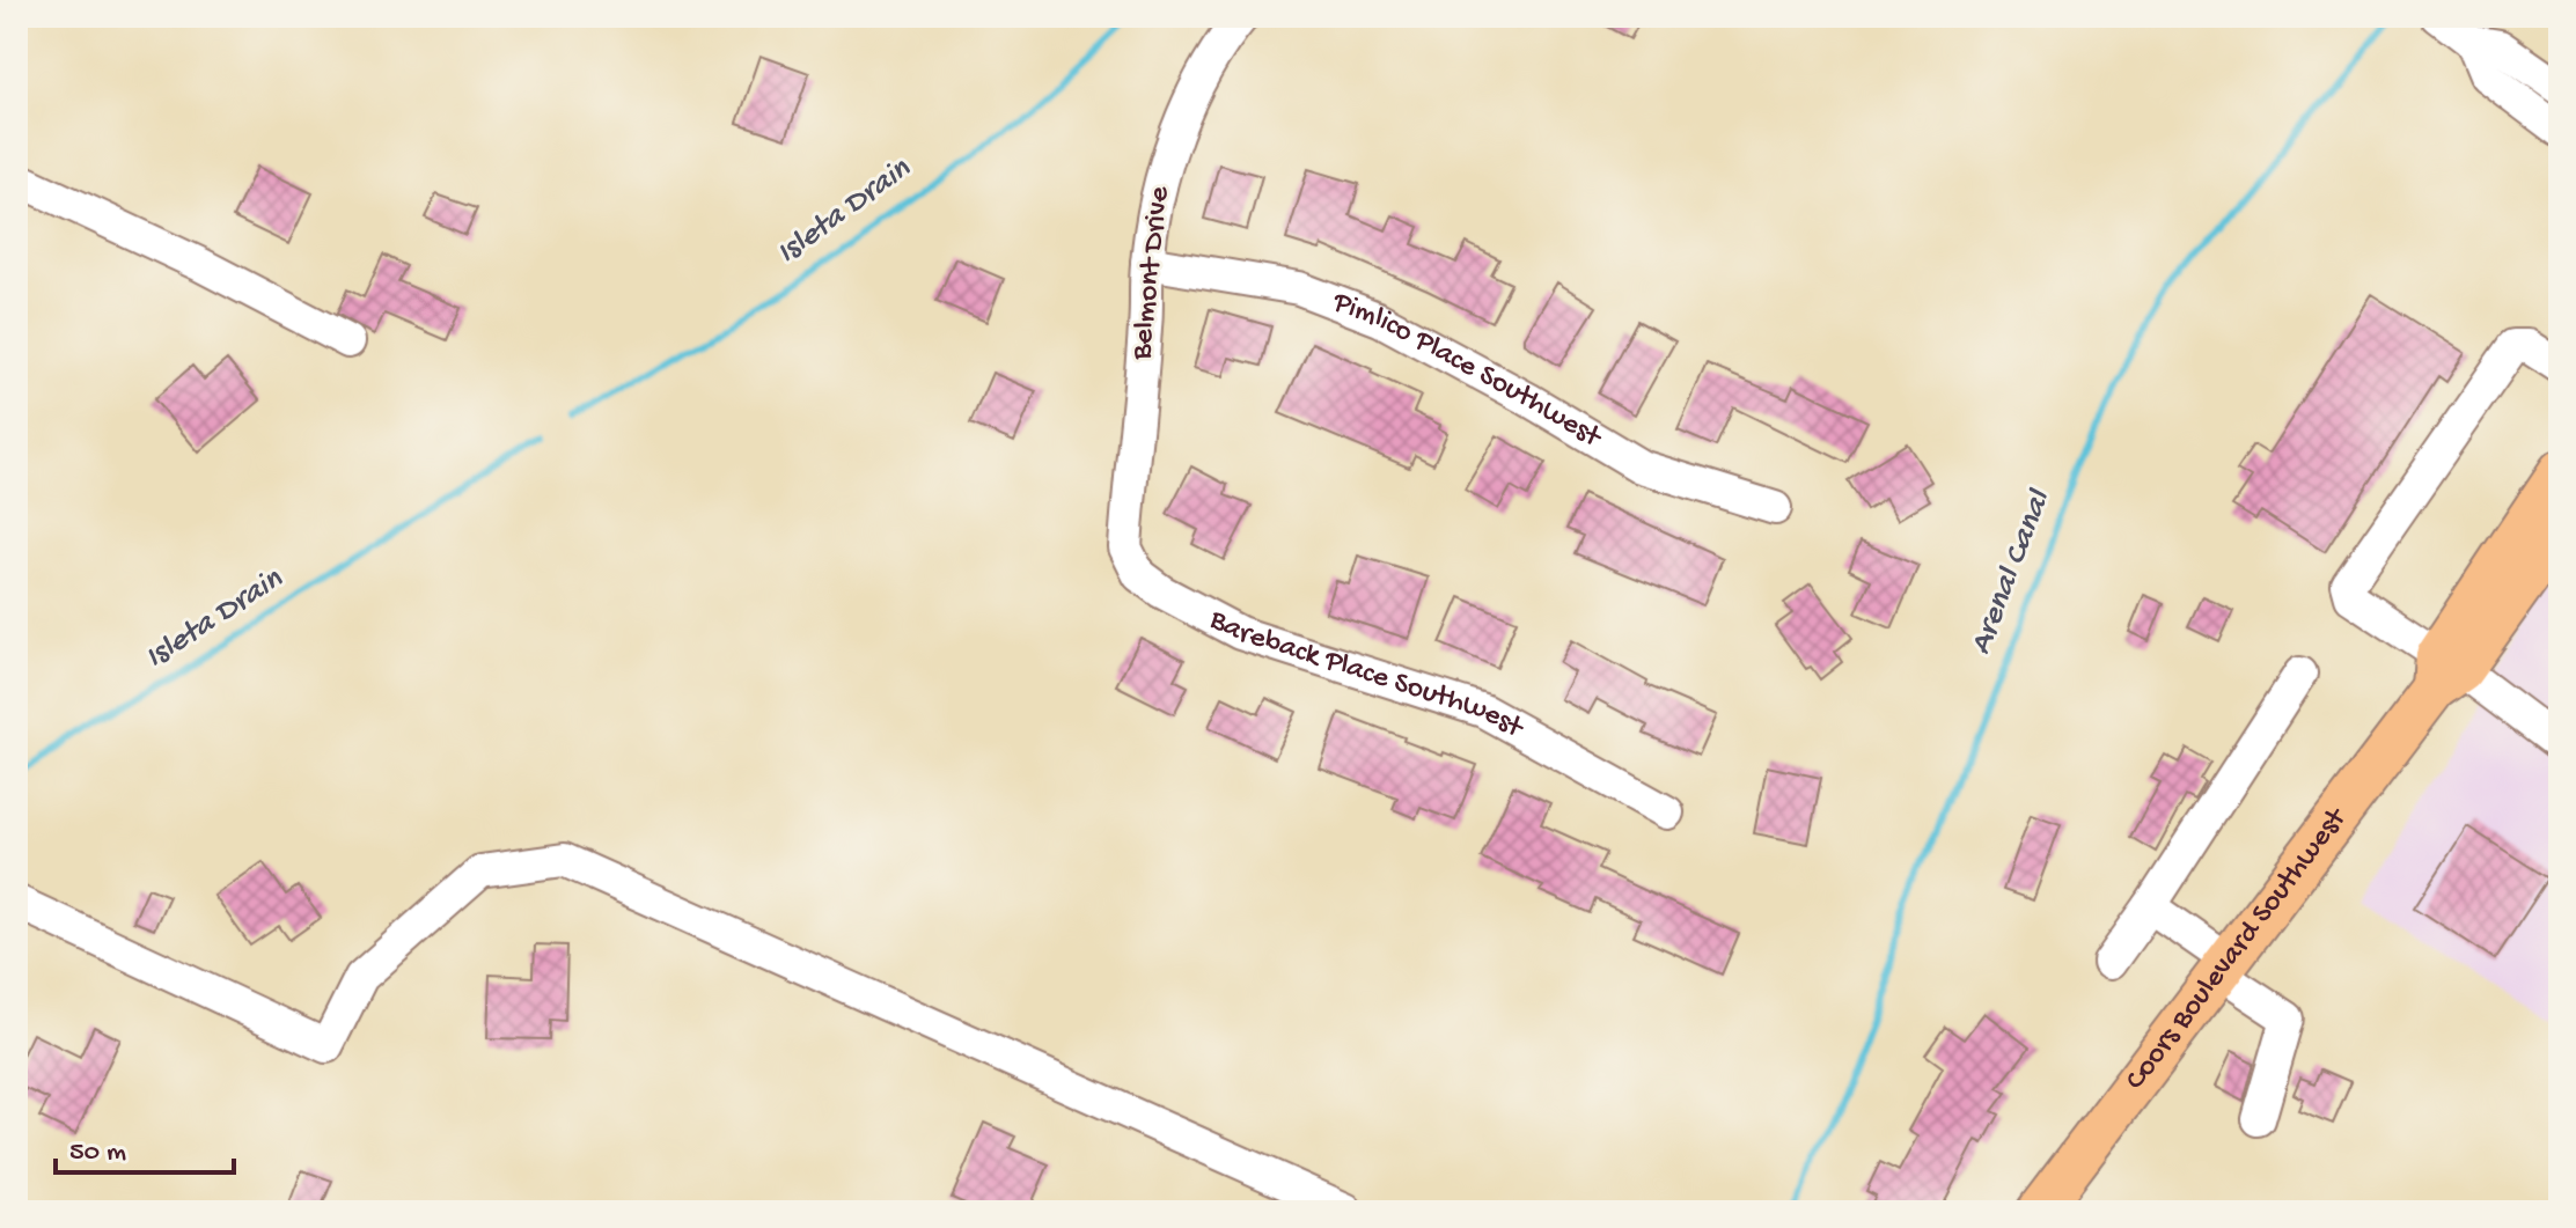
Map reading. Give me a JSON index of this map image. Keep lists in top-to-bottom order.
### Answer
{
  "streets": {
    "main road": ["Coors Boulevard Southwest"],
    "street": ["Belmont Drive", "Pimlico Place Southwest", "Bareback Place Southwest"]
  },
  "crossings": [
    ["Belmont Drive", "Pimlico Place Southwest"],
    ["Belmont Drive", "Bareback Place Southwest"]
  ],
  "water": ["Isleta Drain", "Arenal Canal"],
  "scale_bar": "50 m"
}
